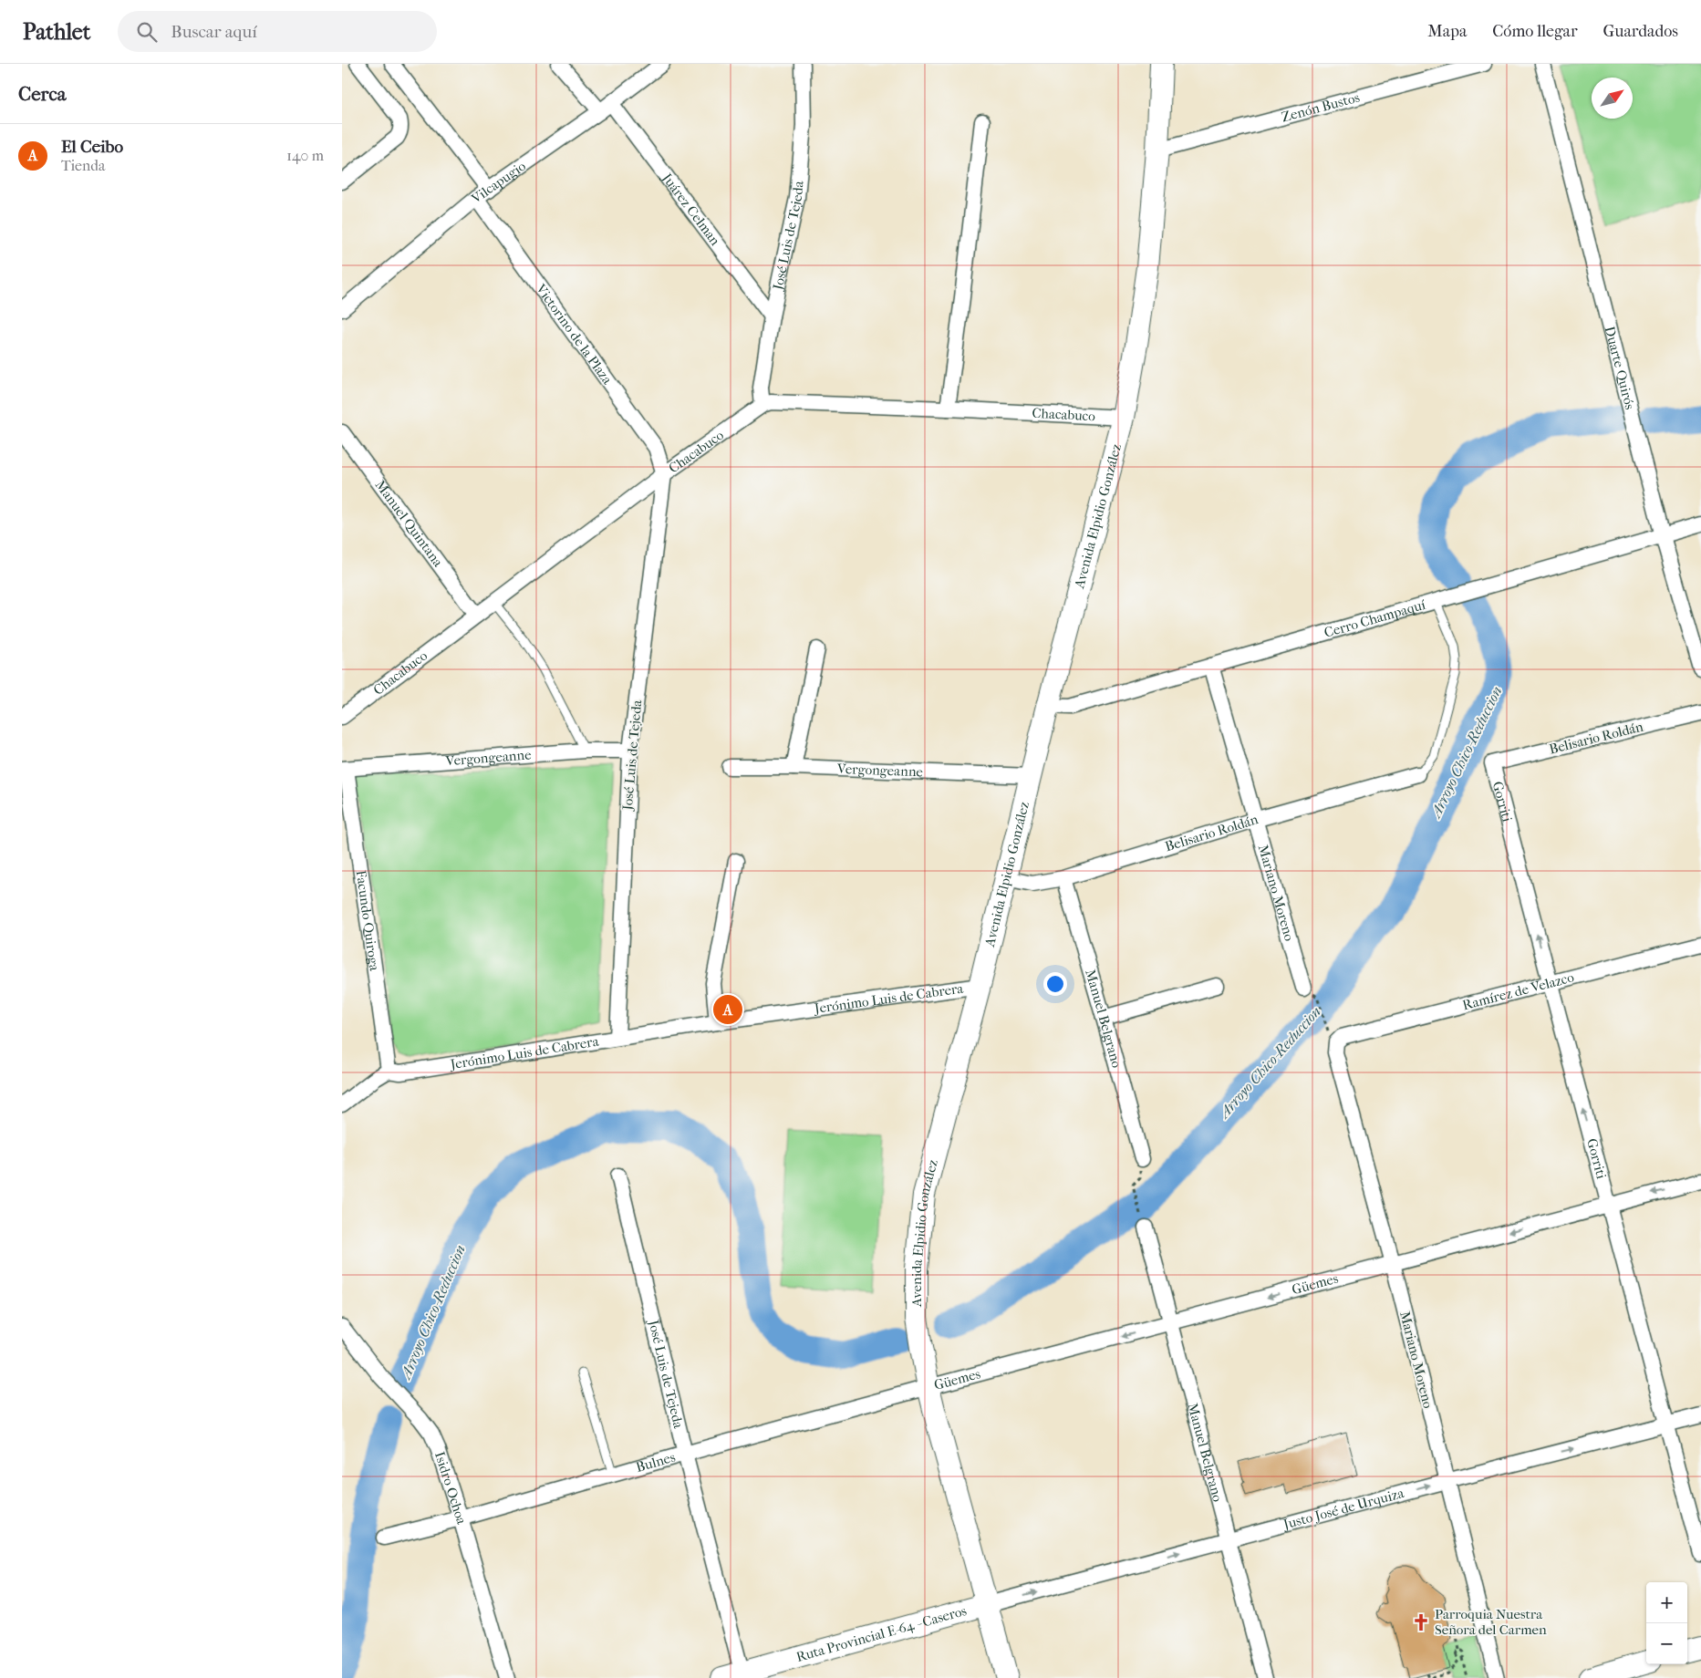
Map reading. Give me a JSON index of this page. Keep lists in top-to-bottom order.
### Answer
{
  "streets": {
    "main road": ["Avenida Elpidio González", "Ruta Provincial E-64 - Caseros"],
    "street": [
      "Zenón Bustos",
      "Vilcapugio",
      "Juárez Celman",
      "José Luis de Tejeda",
      "Victorino de la Plaza",
      "Duarte Quirós",
      "Chacabuco",
      "Manuel Quintana",
      "Cerro Champaquí",
      "Belisario Roldán",
      "Vergongeanne",
      "Gorriti",
      "Mariano Moreno",
      "Facundo Quiroga",
      "Ramírez de Velazco",
      "Jerónimo Luis de Cabrera",
      "Manuel Belgrano",
      "Güemes",
      "Bulnes",
      "Isidro Ochoa",
      "Justo José de Urquiza"
    ]
  },
  "crossings": [
    ["Zenón Bustos", "Avenida Elpidio González"],
    ["Vilcapugio", "Juárez Celman"],
    ["Vilcapugio", "Victorino de la Plaza"],
    ["Juárez Celman", "José Luis de Tejeda"],
    ["José Luis de Tejeda", "Victorino de la Plaza"],
    ["José Luis de Tejeda", "Chacabuco"],
    ["José Luis de Tejeda", "Vergongeanne"],
    ["José Luis de Tejeda", "Jerónimo Luis de Cabrera"],
    ["José Luis de Tejeda", "Bulnes"],
    ["José Luis de Tejeda", "Ruta Provincial E-64 - Caseros"],
    ["Victorino de la Plaza", "Chacabuco"],
    ["Duarte Quirós", "Cerro Champaquí"],
    ["Chacabuco", "Avenida Elpidio González"],
    ["Chacabuco", "Manuel Quintana"],
    ["Avenida Elpidio González", "Cerro Champaquí"],
    ["Avenida Elpidio González", "Belisario Roldán"],
    ["Avenida Elpidio González", "Vergongeanne"],
    ["Avenida Elpidio González", "Jerónimo Luis de Cabrera"],
    ["Avenida Elpidio González", "Güemes"],
    ["Avenida Elpidio González", "Bulnes"],
    ["Avenida Elpidio González", "Justo José de Urquiza"],
    ["Avenida Elpidio González", "Ruta Provincial E-64 - Caseros"],
    ["Cerro Champaquí", "Mariano Moreno"],
    ["Belisario Roldán", "Gorriti"],
    ["Belisario Roldán", "Mariano Moreno"],
    ["Belisario Roldán", "Manuel Belgrano"],
    ["Vergongeanne", "Facundo Quiroga"],
    ["Gorriti", "Ramírez de Velazco"],
    ["Gorriti", "Güemes"],
    ["Gorriti", "Justo José de Urquiza"],
    ["Mariano Moreno", "Ramírez de Velazco"],
    ["Mariano Moreno", "Güemes"],
    ["Mariano Moreno", "Justo José de Urquiza"],
    ["Facundo Quiroga", "Jerónimo Luis de Cabrera"],
    ["Manuel Belgrano", "Güemes"],
    ["Manuel Belgrano", "Justo José de Urquiza"],
    ["Güemes", "Bulnes"],
    ["Bulnes", "Isidro Ochoa"],
    ["Justo José de Urquiza", "Ruta Provincial E-64 - Caseros"]
  ],
  "one_way": ["Gorriti", "Güemes", "Justo José de Urquiza"],
  "water": ["Arroyo Chico-Reduccion"],
  "places": {
    "church": ["Parroquia Nuestra Señora del Carmen"]
  },
  "north": "top right",
  "page": {
    "header": "Pathlet",
    "search": "Buscar aquí",
    "nav": ["Mapa", "Cómo llegar", "Guardados"],
    "heading": "Cerca",
    "list": [
      {
        "mark": "A",
        "name": "El Ceibo",
        "note": "Tienda",
        "value": "140 m"
      }
    ],
    "pins": "A",
    "map_buttons": ["+", "−"]
  }
}
